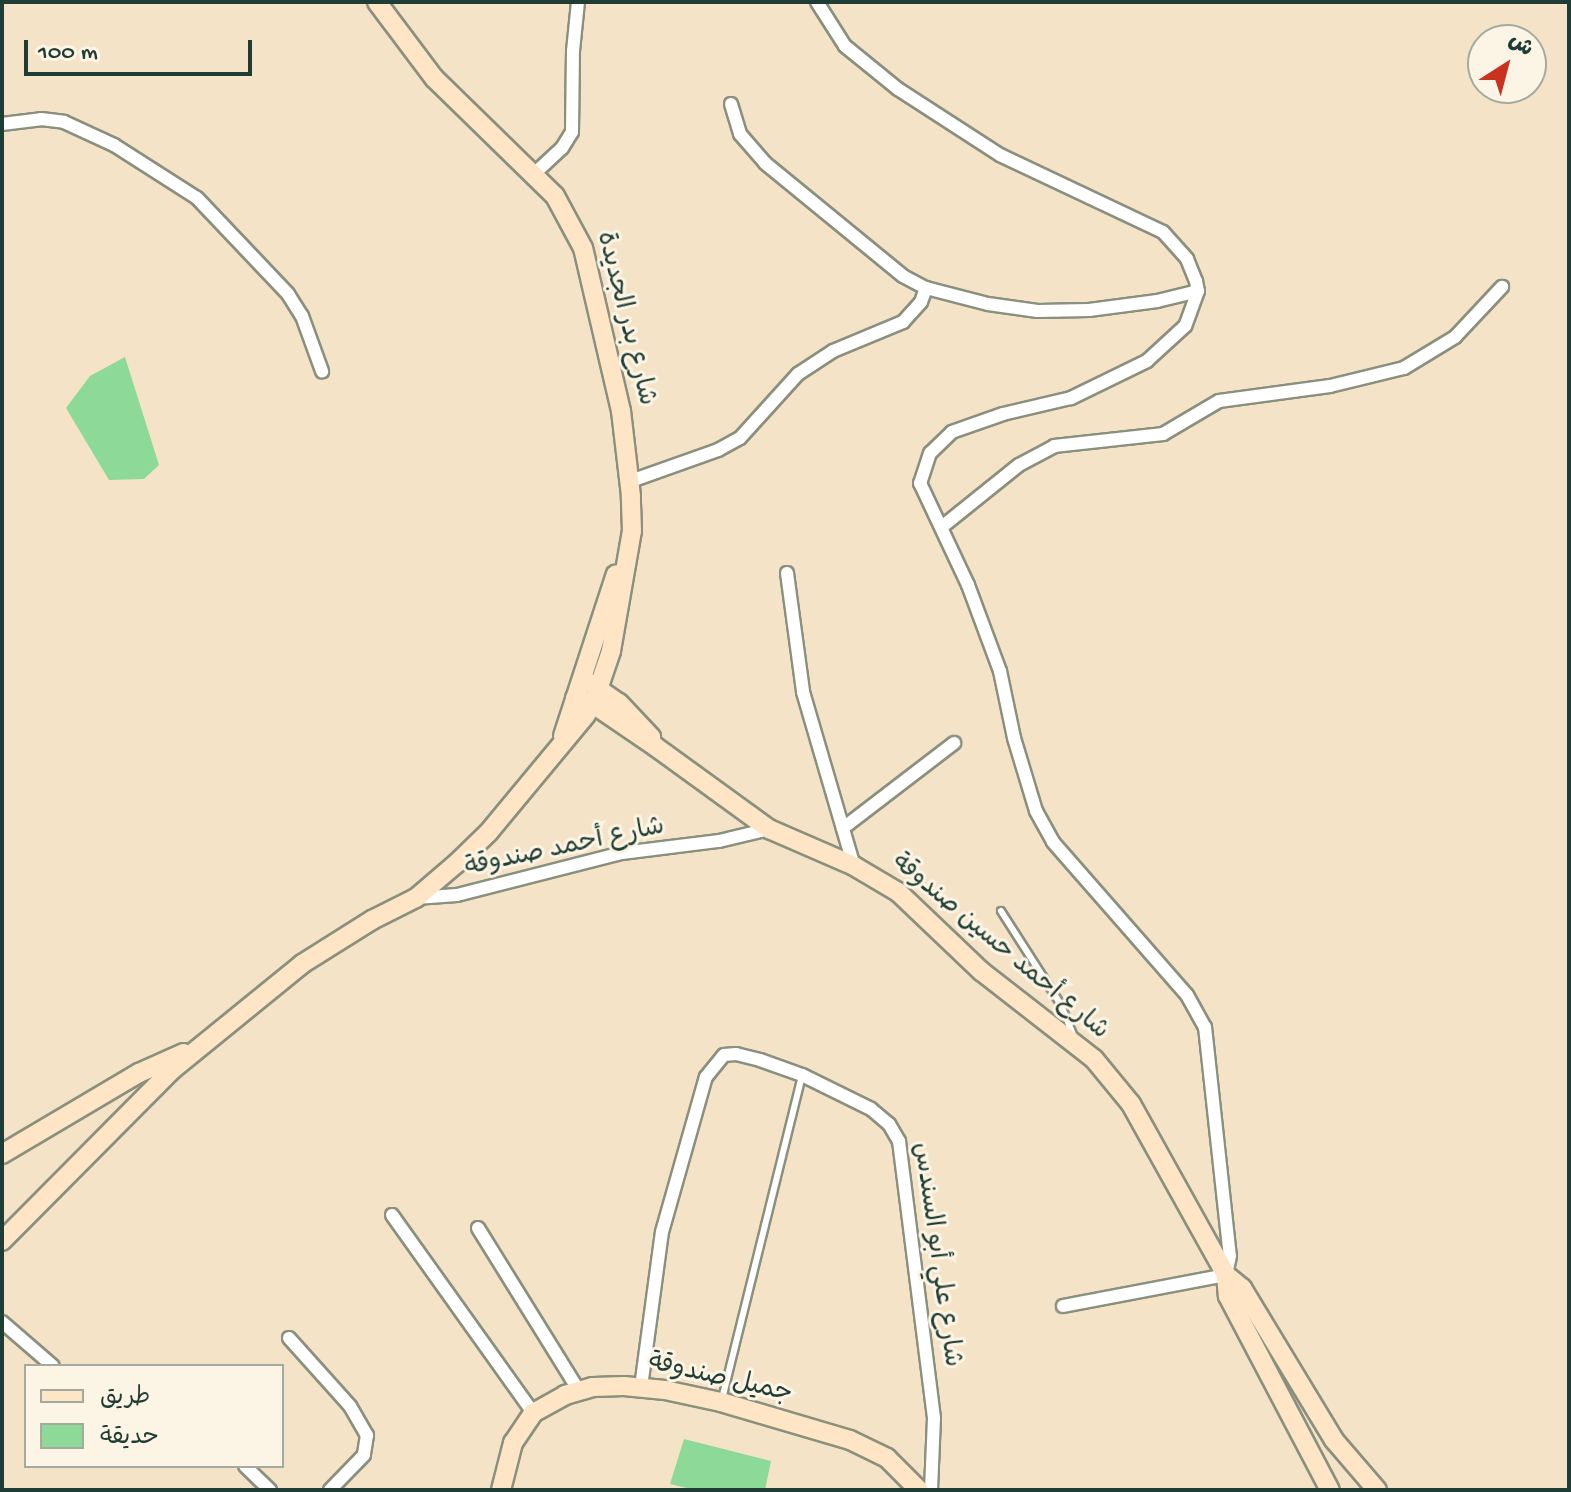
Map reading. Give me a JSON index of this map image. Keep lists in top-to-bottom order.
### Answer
{
  "streets": {
    "main road": ["شارع بدر الجديدة", "شارع أحمد حسين صندوقة", "جميل صندوقة"],
    "street": ["شارع أحمد صندوقة", "شارع علي أبو السندس"]
  },
  "crossings": [
    ["شارع بدر الجديدة", "شارع أحمد صندوقة"],
    ["شارع بدر الجديدة", "شارع أحمد حسين صندوقة"],
    ["شارع أحمد صندوقة", "شارع أحمد حسين صندوقة"],
    ["شارع علي أبو السندس", "جميل صندوقة"]
  ],
  "legend": ["طريق", "حديقة"],
  "scale_bar": "100 m",
  "north": "top right"
}
